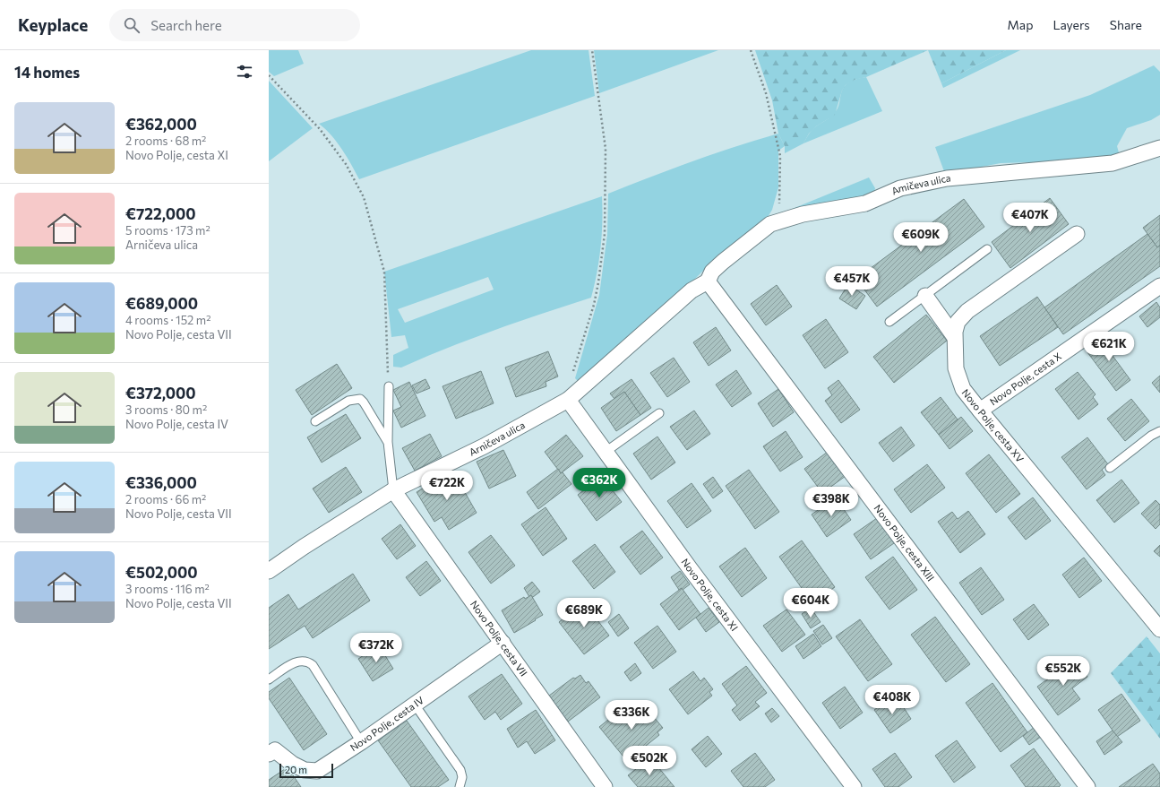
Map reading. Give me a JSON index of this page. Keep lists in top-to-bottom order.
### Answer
{
  "streets": {
    "street": [
      "Amičeva ulica",
      "Novo Polje, cesta X",
      "Novo Polje, cesta XV",
      "Arničeva ulica",
      "Novo Polje, cesta XIII",
      "Novo Polje, cesta XI",
      "Novo Polje, cesta VII",
      "Novo Polje, cesta IV"
    ]
  },
  "crossings": [
    ["Amičeva ulica", "Arničeva ulica"],
    ["Amičeva ulica", "Novo Polje, cesta XIII"],
    ["Novo Polje, cesta X", "Novo Polje, cesta XV"],
    ["Arničeva ulica", "Novo Polje, cesta XIII"],
    ["Arničeva ulica", "Novo Polje, cesta XI"],
    ["Arničeva ulica", "Novo Polje, cesta VII"],
    ["Novo Polje, cesta VII", "Novo Polje, cesta IV"]
  ],
  "scale_bar": "20 m",
  "page": {
    "header": "Keyplace",
    "search": "Search here",
    "nav": ["Map", "Layers", "Share"],
    "heading": "14 homes",
    "list": [
      {
        "name": "€362,000",
        "note": "2 rooms · 68 m² · Novo Polje, cesta XI"
      },
      {
        "name": "€722,000",
        "note": "5 rooms · 173 m² · Arničeva ulica"
      },
      {
        "name": "€689,000",
        "note": "4 rooms · 152 m² · Novo Polje, cesta VII"
      },
      {
        "name": "€372,000",
        "note": "3 rooms · 80 m² · Novo Polje, cesta IV"
      },
      {
        "name": "€336,000",
        "note": "2 rooms · 66 m² · Novo Polje, cesta VII"
      },
      {
        "name": "€502,000",
        "note": "3 rooms · 116 m² · Novo Polje, cesta VII"
      }
    ],
    "price": [
      "€407K",
      "€609K",
      "€457K",
      "€621K",
      "€362K",
      "€722K",
      "€398K",
      "€604K",
      "€689K",
      "€372K",
      "€552K",
      "€408K",
      "€336K",
      "€502K"
    ],
    "scale": "20 m"
  }
}
